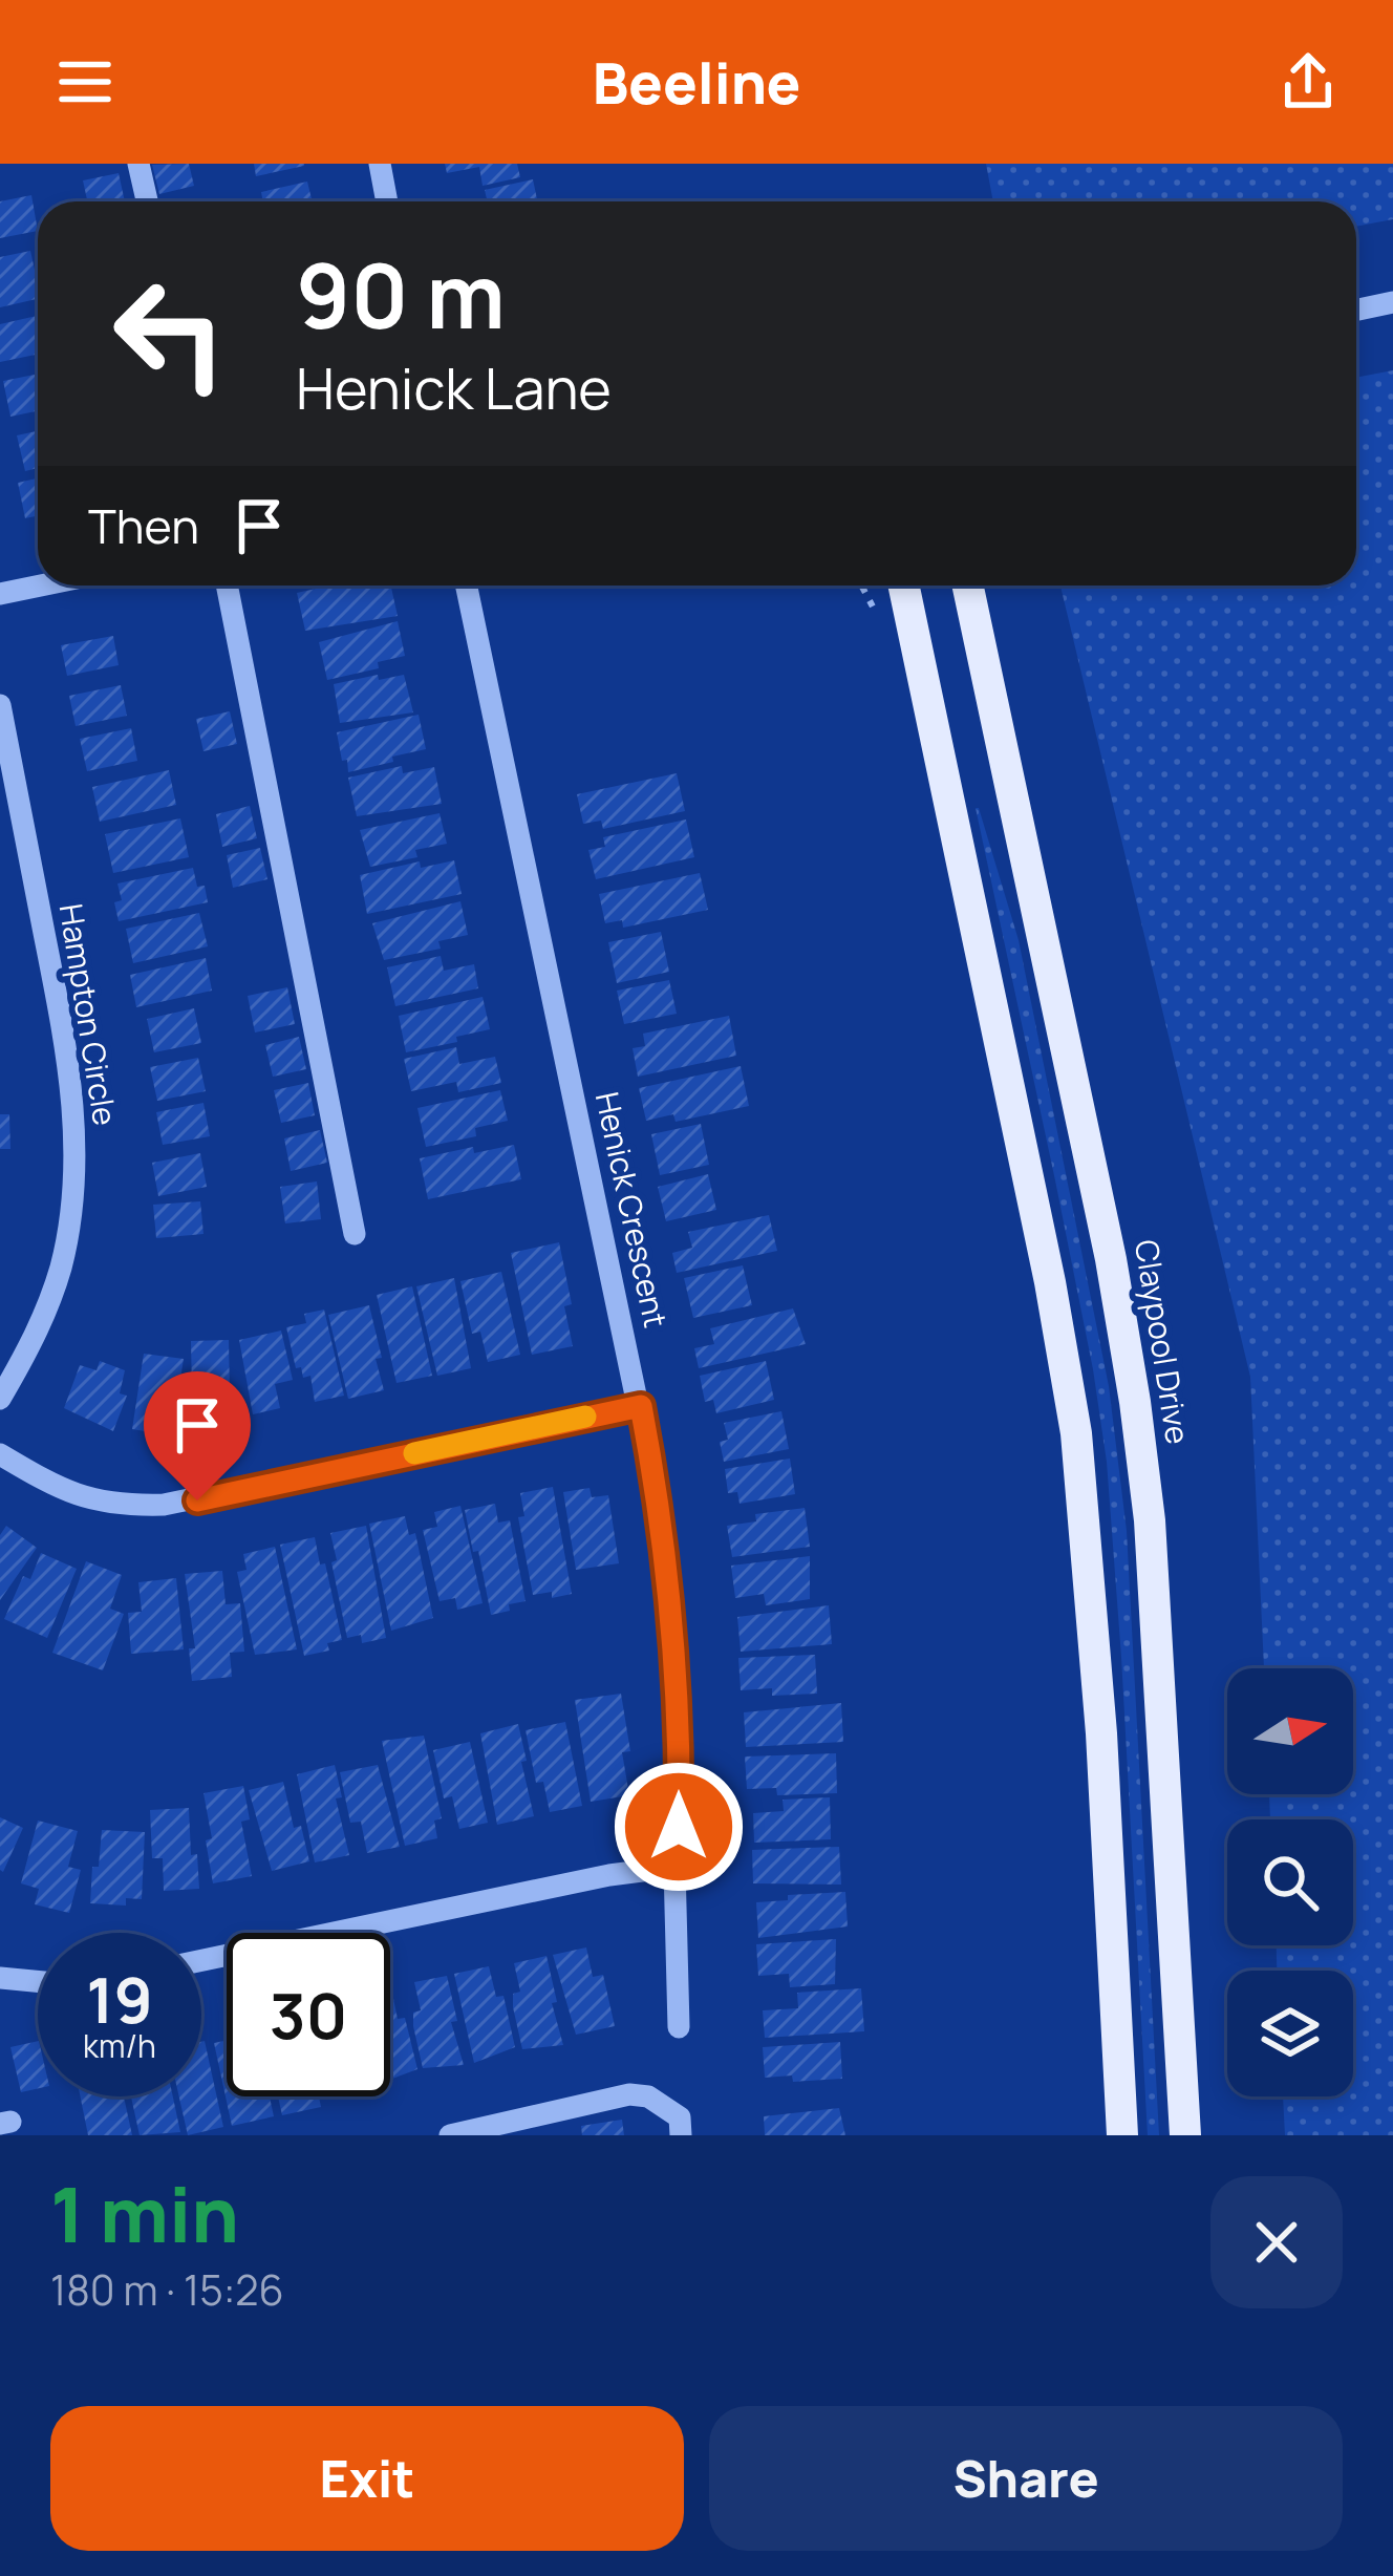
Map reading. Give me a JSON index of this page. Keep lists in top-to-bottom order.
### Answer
{
  "streets": {
    "main road": ["Claypool Drive"],
    "street": ["Hampton Circle", "Henick Crescent"]
  },
  "north": "right",
  "page": {
    "header": "Beeline",
    "turn": ["90 m", "Henick Lane"],
    "then": "Then",
    "speed": "19 km/h",
    "limit": "30",
    "heading": ["1 min", "180 m · 15:26"],
    "buttons": ["Exit", "Share"]
  }
}
